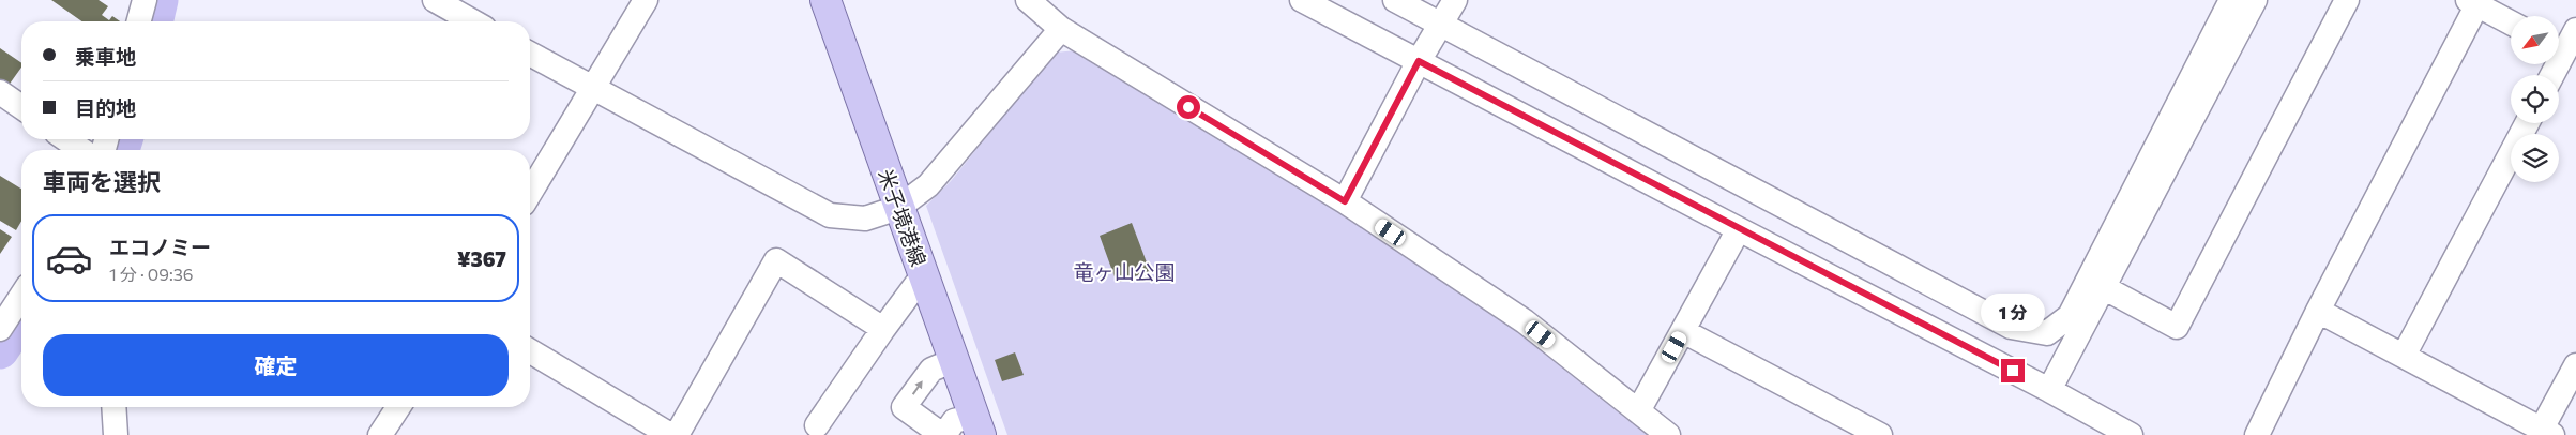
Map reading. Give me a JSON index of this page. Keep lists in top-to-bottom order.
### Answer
{
  "streets": {
    "main road": ["米子境港線"]
  },
  "parks": ["竜ヶ山公園"],
  "north": "bottom left",
  "page": {
    "banner": ["乗車地", "目的地"],
    "heading": "車両を選択",
    "list": [
      {
        "name": "エコノミー",
        "note": "1 分 · 09:36",
        "value": "¥367"
      }
    ],
    "bubble": "1 分",
    "buttons": "確定"
  }
}
